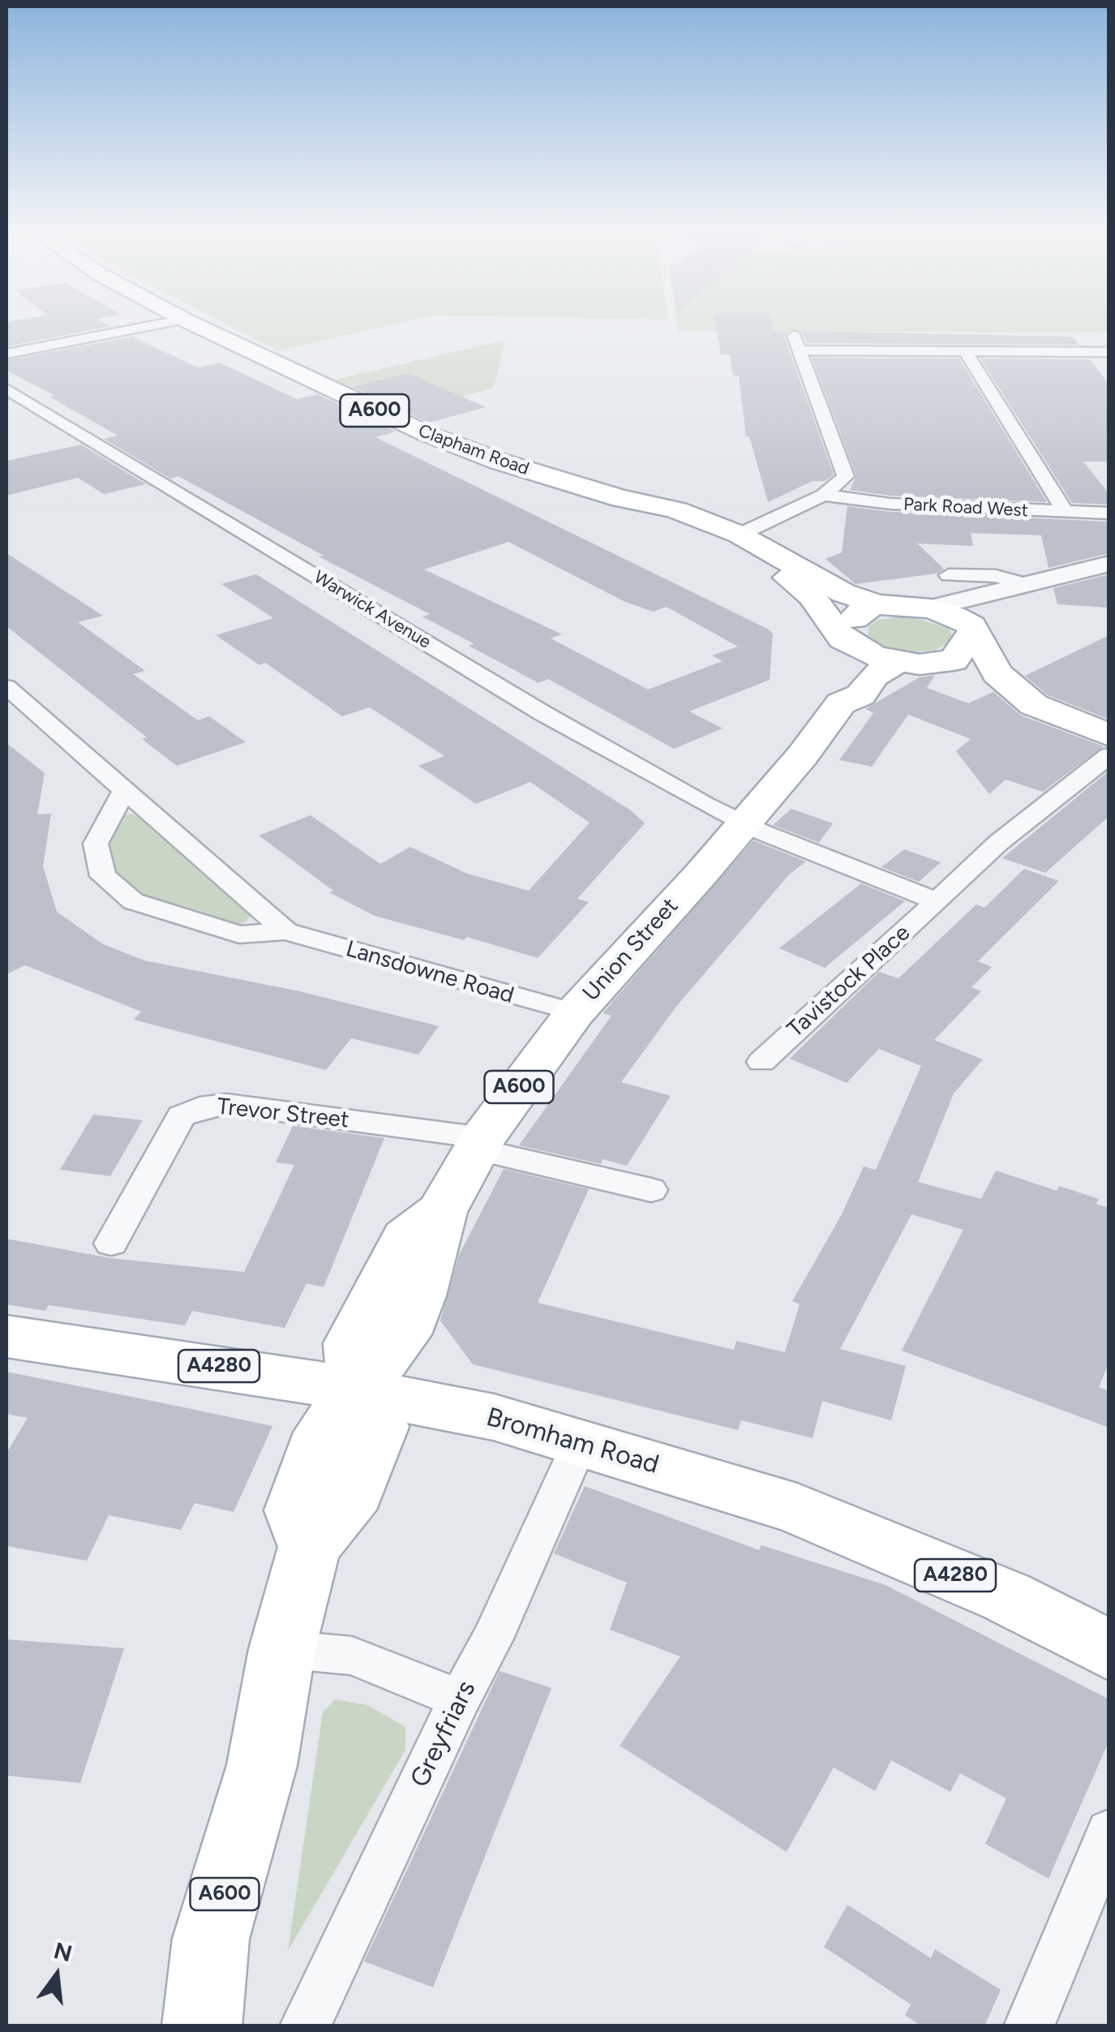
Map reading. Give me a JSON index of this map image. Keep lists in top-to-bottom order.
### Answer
{
  "streets": {
    "main road": [
      "A600",
      "Clapham Road",
      "Union Street",
      "A4280",
      "Bromham Road"
    ],
    "street": [
      "Park Road West",
      "Warwick Avenue",
      "Lansdowne Road",
      "Tavistock Place",
      "Trevor Street",
      "Greyfriars"
    ]
  },
  "crossings": [
    ["A600", "Clapham Road"],
    ["A600", "Union Street"],
    ["A600", "Bromham Road"],
    ["Clapham Road", "Union Street"],
    ["Warwick Avenue", "Union Street"],
    ["Warwick Avenue", "Tavistock Place"],
    ["Union Street", "Lansdowne Road"],
    ["Union Street", "Tavistock Place"],
    ["Union Street", "Trevor Street"],
    ["Union Street", "Bromham Road"],
    ["Bromham Road", "Greyfriars"]
  ],
  "north": "top"
}
